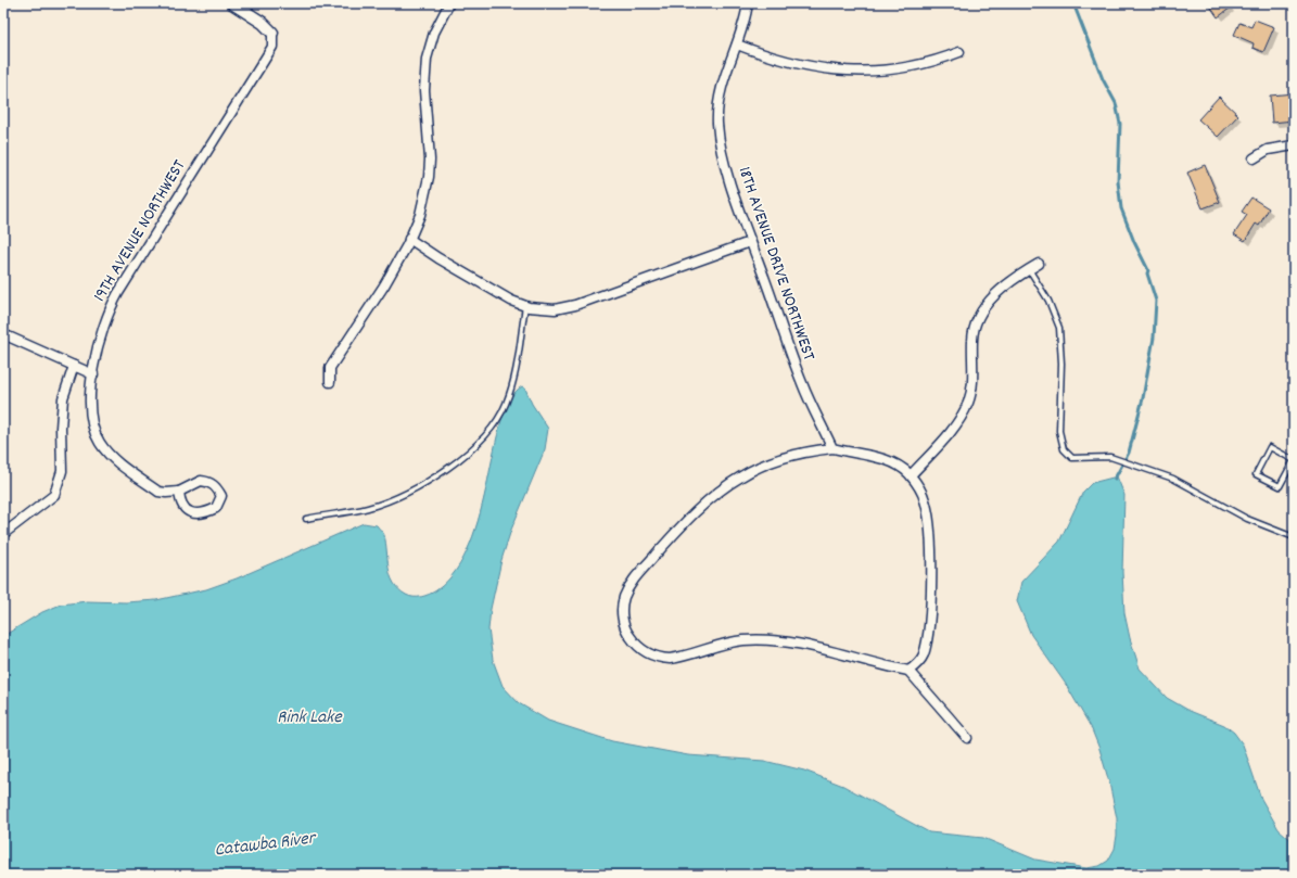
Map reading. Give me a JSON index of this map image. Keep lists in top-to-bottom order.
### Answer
{
  "streets": {
    "street": ["19TH AVENUE NORTHWEST", "18TH AVENUE DRIVE NORTHWEST"]
  },
  "water": ["Rink Lake", "Catawba River"]
}
